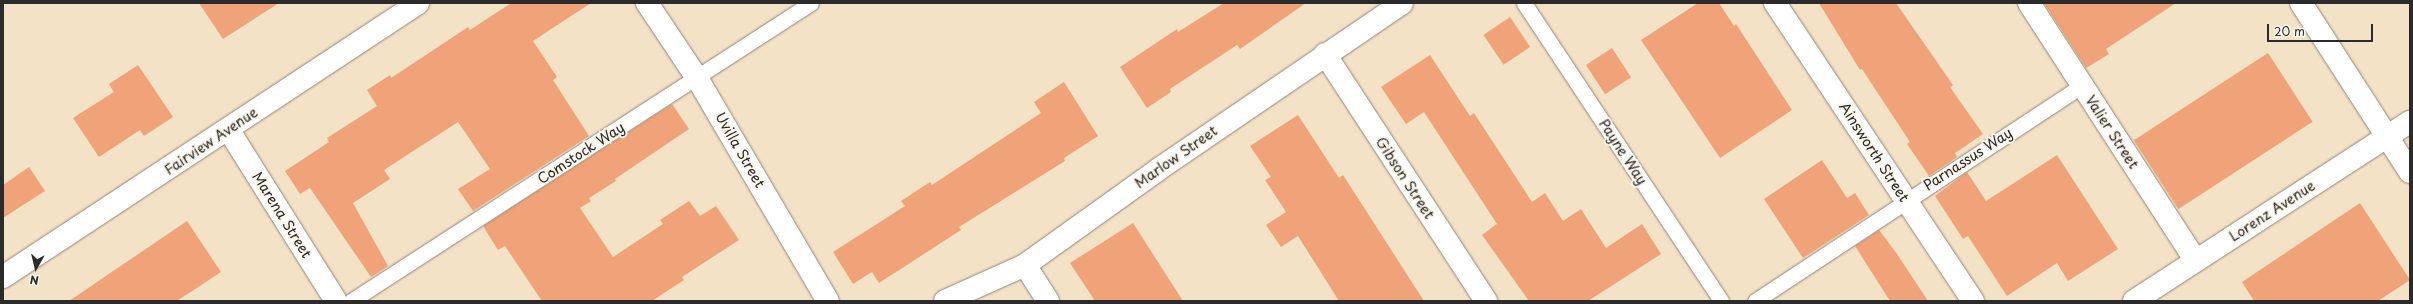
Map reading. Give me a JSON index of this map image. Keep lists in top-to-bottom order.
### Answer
{
  "streets": {
    "street": [
      "Valier Street",
      "Fairview Avenue",
      "Uvilla Street",
      "Ainsworth Street",
      "Marlow Street",
      "Gibson Street",
      "Lorenz Avenue",
      "Marena Street"
    ],
    "lane": ["Payne Way", "Comstock Way", "Parnassus Way"]
  },
  "crossings": [
    ["Valier Street", "Parnassus Way"],
    ["Valier Street", "Lorenz Avenue"],
    ["Fairview Avenue", "Marena Street"],
    ["Uvilla Street", "Comstock Way"],
    ["Ainsworth Street", "Parnassus Way"],
    ["Marlow Street", "Gibson Street"]
  ],
  "scale_bar": "20 m",
  "north": "bottom"
}
